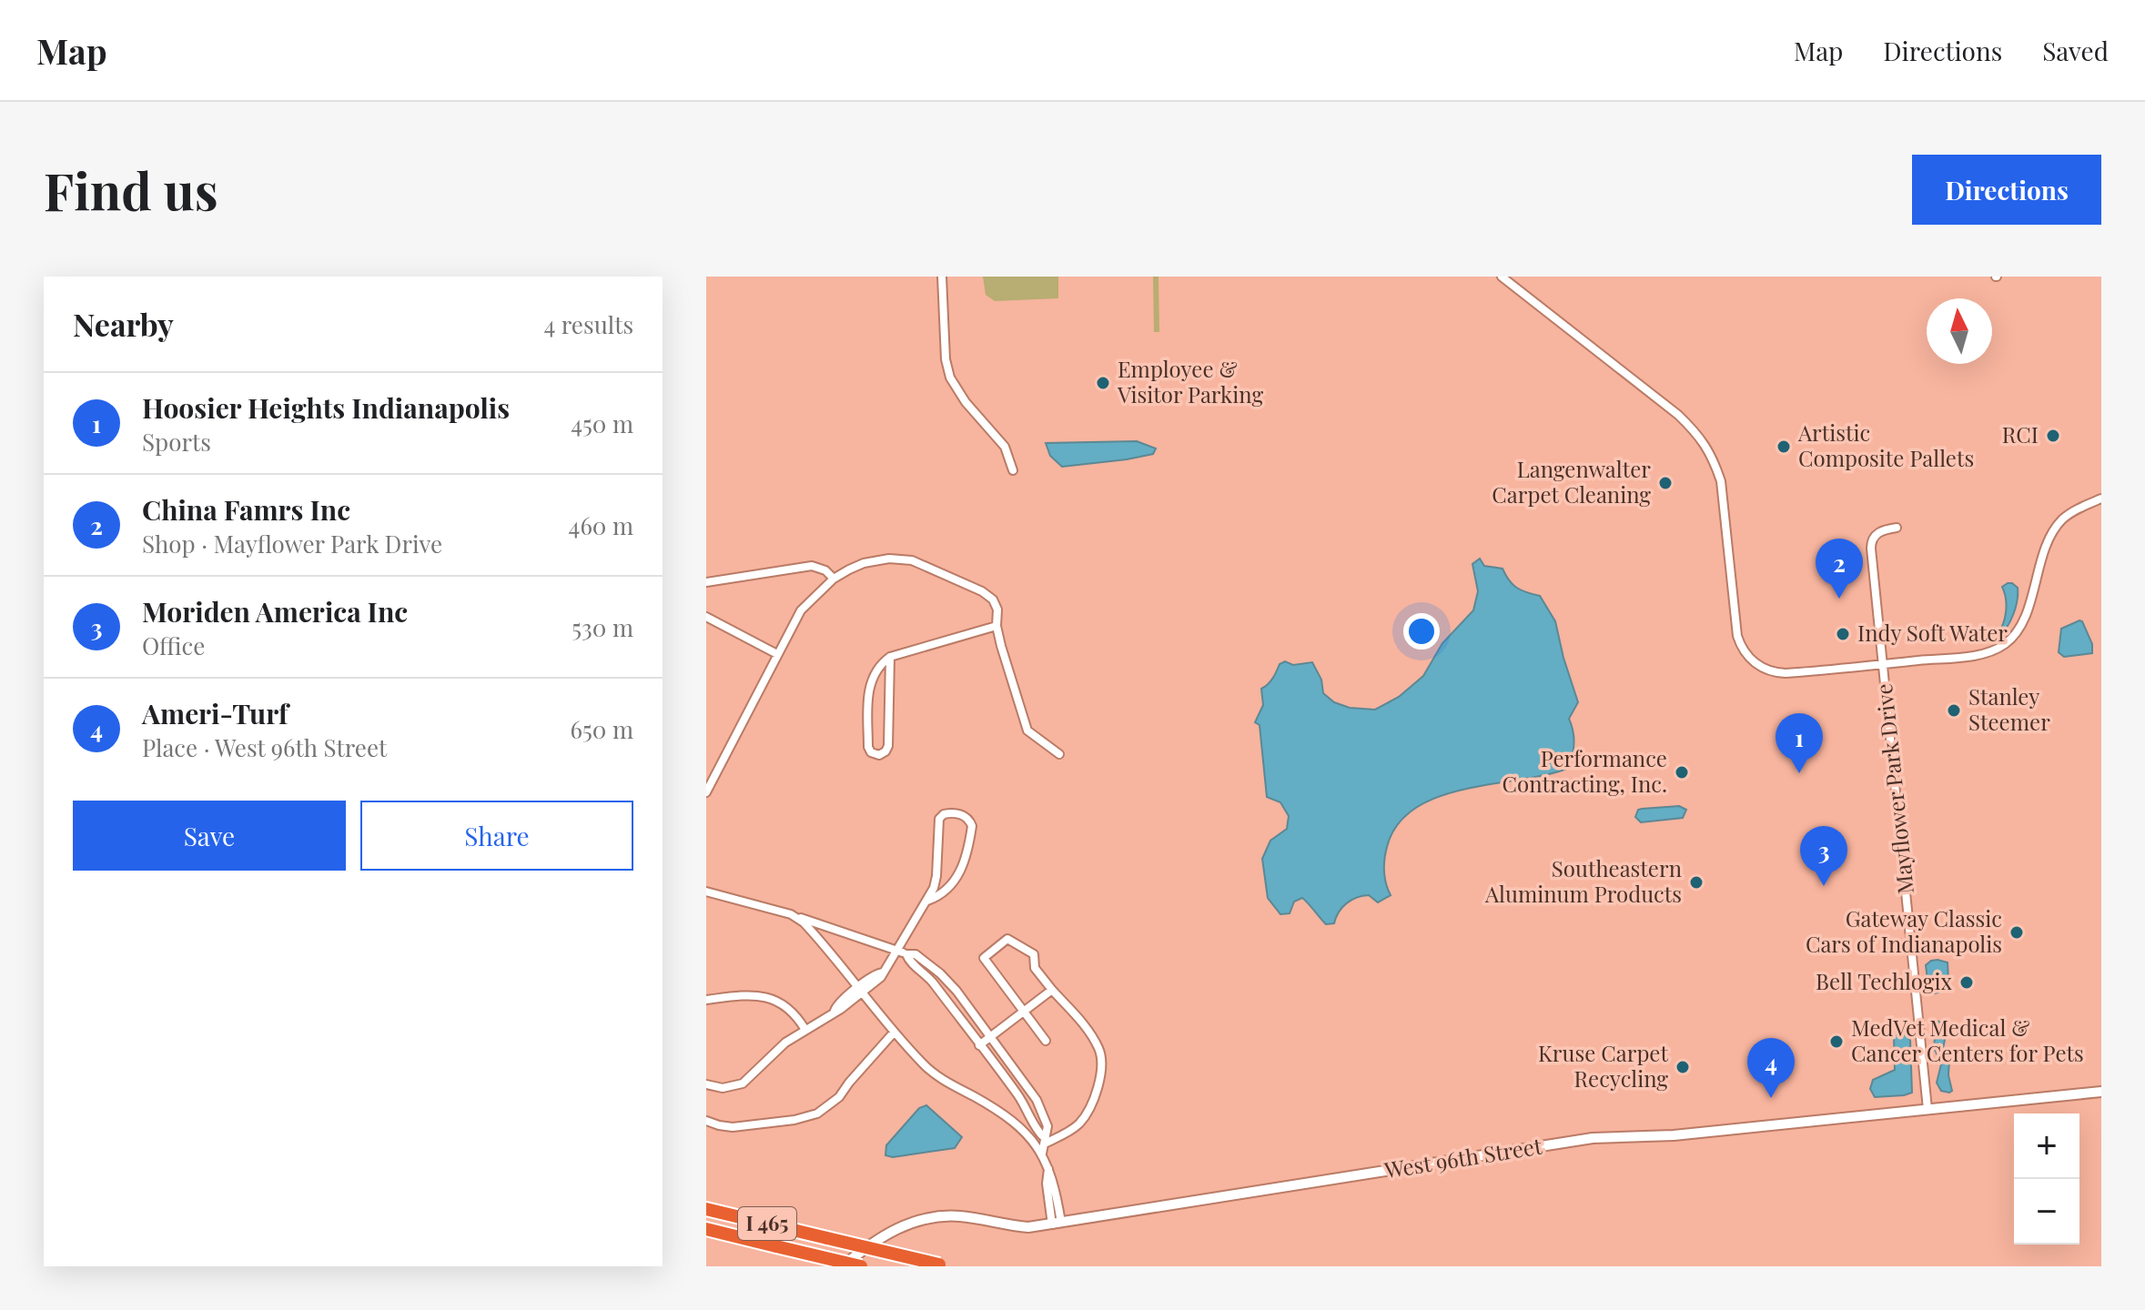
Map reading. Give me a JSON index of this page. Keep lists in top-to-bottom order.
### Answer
{
  "streets": {
    "highway": ["I 465"],
    "street": ["Mayflower Park Drive", "West 96th Street"]
  },
  "crossings": [
    ["Mayflower Park Drive", "West 96th Street"]
  ],
  "places": [
    "Employee & Visitor Parking",
    "RCI",
    "Artistic Composite Pallets",
    "Langenwalter Carpet Cleaning",
    "Indy Soft Water",
    "Stanley Steemer",
    "Performance Contracting, Inc.",
    "Southeastern Aluminum Products",
    "Gateway Classic Cars of Indianapolis",
    "Bell Techlogix",
    "MedVet Medical & Cancer Centers for Pets",
    "Kruse Carpet Recycling"
  ],
  "north": "top",
  "page": {
    "header": "Map",
    "nav": ["Map", "Directions", "Saved"],
    "buttons": [
      "Directions",
      ["Save", "Share"]
    ],
    "title": "Find us",
    "heading": ["Nearby", "4 results"],
    "list": [
      {
        "mark": "1",
        "name": "Hoosier Heights Indianapolis",
        "note": "Sports",
        "value": "450 m"
      },
      {
        "mark": "2",
        "name": "China Famrs Inc",
        "note": "Shop · Mayflower Park Drive",
        "value": "460 m"
      },
      {
        "mark": "3",
        "name": "Moriden America Inc",
        "note": "Office",
        "value": "530 m"
      },
      {
        "mark": "4",
        "name": "Ameri-Turf",
        "note": "Place · West 96th Street",
        "value": "650 m"
      }
    ],
    "pins": [
      "2",
      "1",
      "3",
      "4"
    ],
    "map_buttons": ["+", "−"]
  }
}
